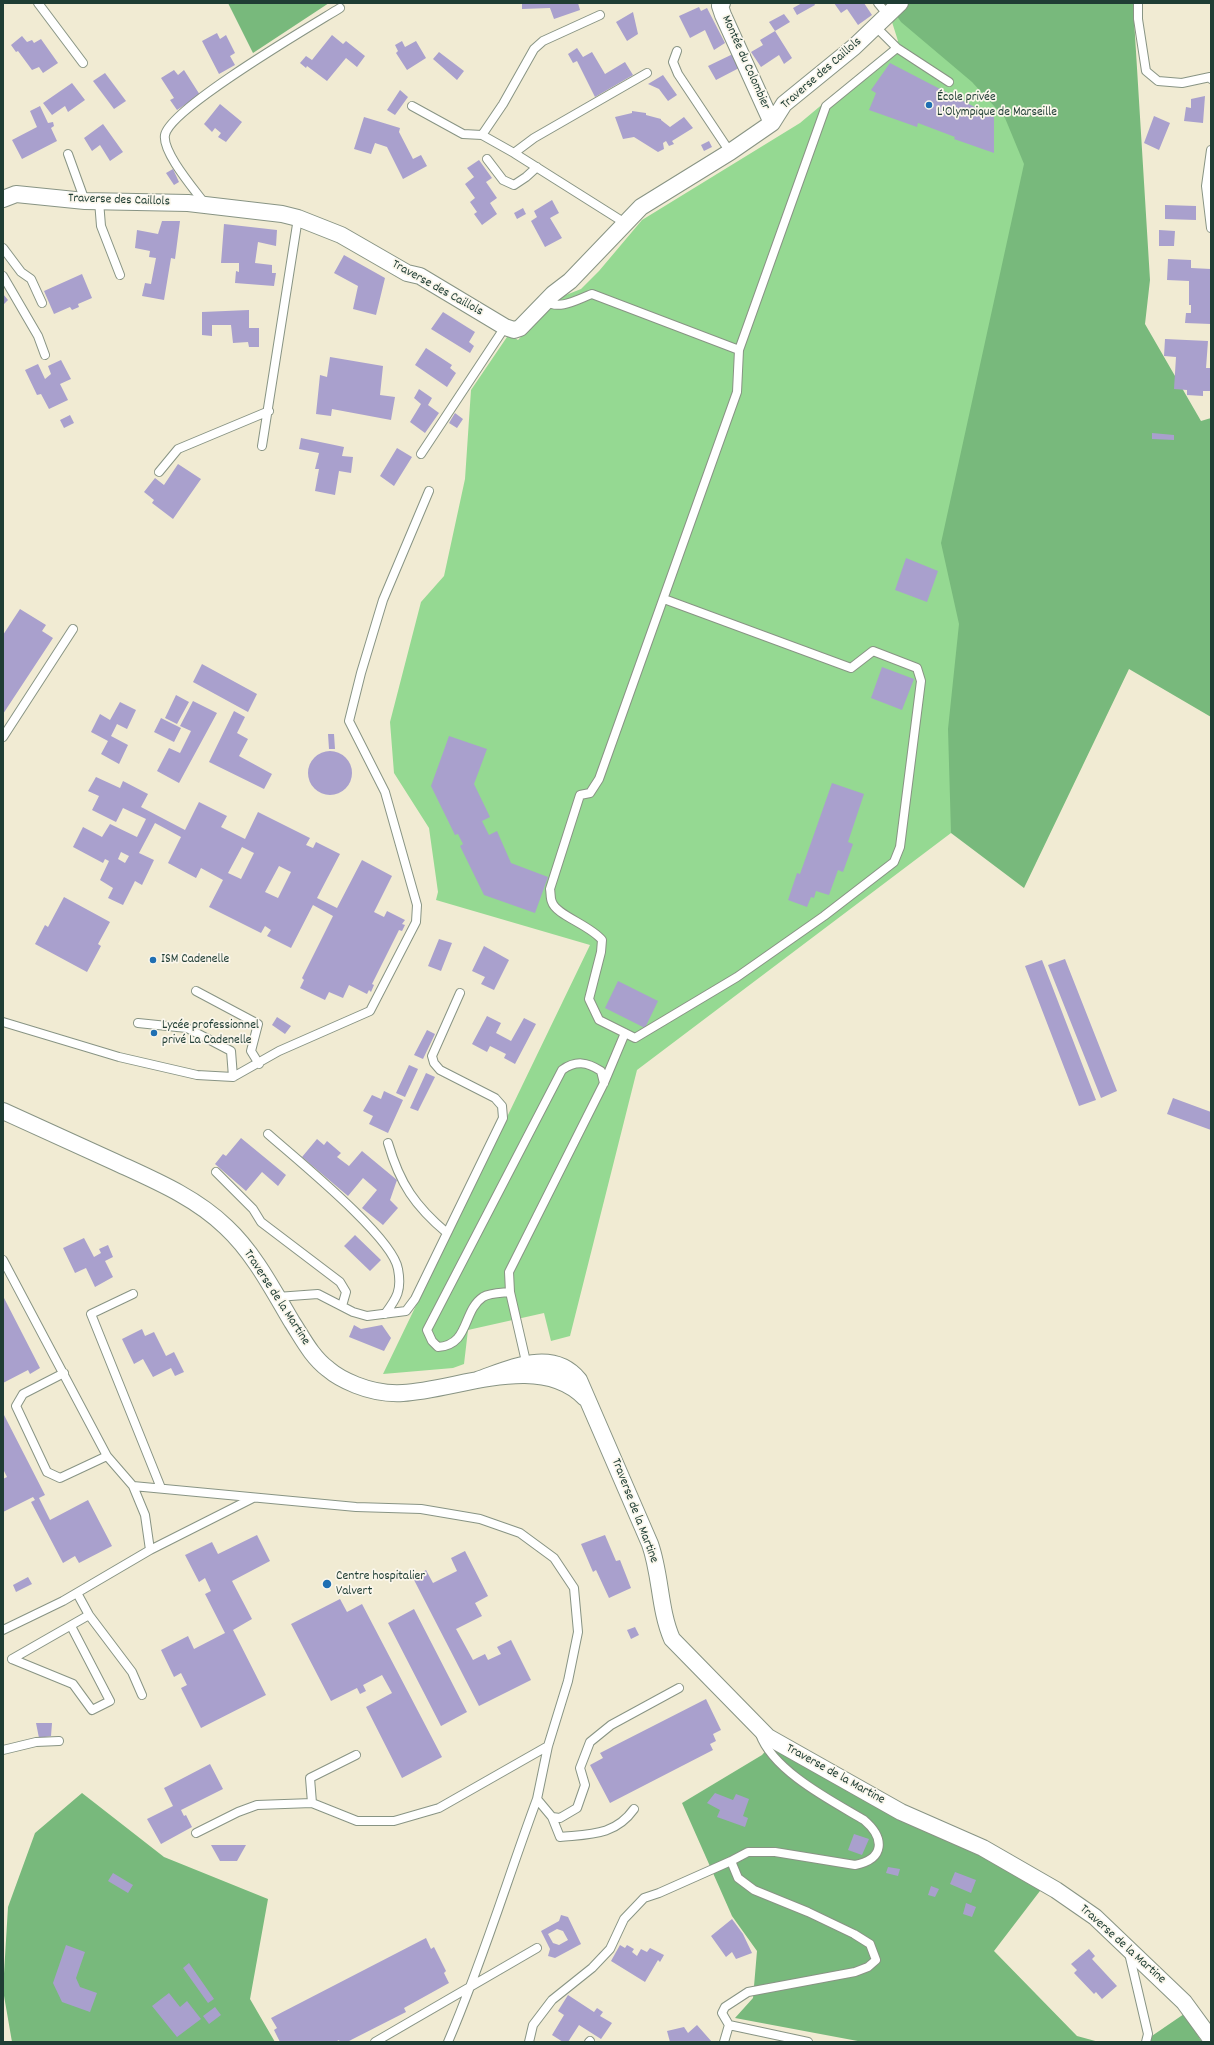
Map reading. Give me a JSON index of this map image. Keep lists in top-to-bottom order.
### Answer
{
  "streets": {
    "street": ["Montée du Colombier", "Traverse des Caillols", "Traverse de la Martine"]
  },
  "crossings": [
    ["Montée du Colombier", "Traverse des Caillols"]
  ],
  "places": [
    "École privée L'Olympique de Marseille",
    "ISM Cadenelle",
    "Lycée professionnel privé La Cadenelle",
    "Centre hospitalier Valvert"
  ]
}
